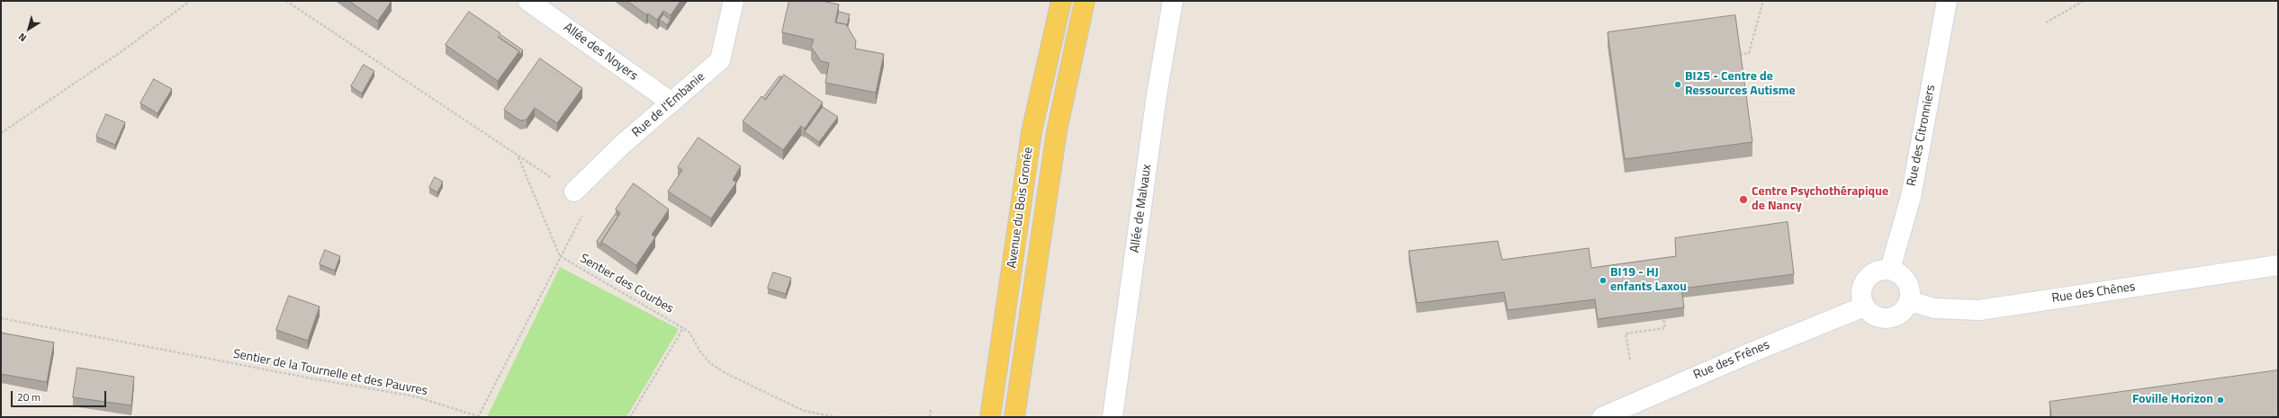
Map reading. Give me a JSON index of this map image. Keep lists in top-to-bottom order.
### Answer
{
  "streets": {
    "main road": ["Avenue du Bois Gronée"],
    "street": [
      "Allée des Noyers",
      "Rue de l'Embanie",
      "Rue des Citronniers",
      "Allée de Malvaux",
      "Rue des Chênes",
      "Rue des Frênes"
    ],
    "path": ["Sentier des Courbes", "Sentier de la Tournelle et des Pauvres"]
  },
  "crossings": [
    ["Allée des Noyers", "Rue de l'Embanie"],
    ["Rue de l'Embanie", "Sentier de la Tournelle et des Pauvres"],
    ["Rue des Citronniers", "Rue des Chênes"],
    ["Rue des Citronniers", "Rue des Frênes"],
    ["Sentier des Courbes", "Sentier de la Tournelle et des Pauvres"],
    ["Rue des Chênes", "Rue des Frênes"]
  ],
  "places": [
    "BI25 - Centre de Ressources Autisme",
    "Centre Psychothérapique de Nancy",
    "BI19 - HJ enfants Laxou",
    "Foville Horizon"
  ],
  "scale_bar": "20 m",
  "north": "bottom left"
}
